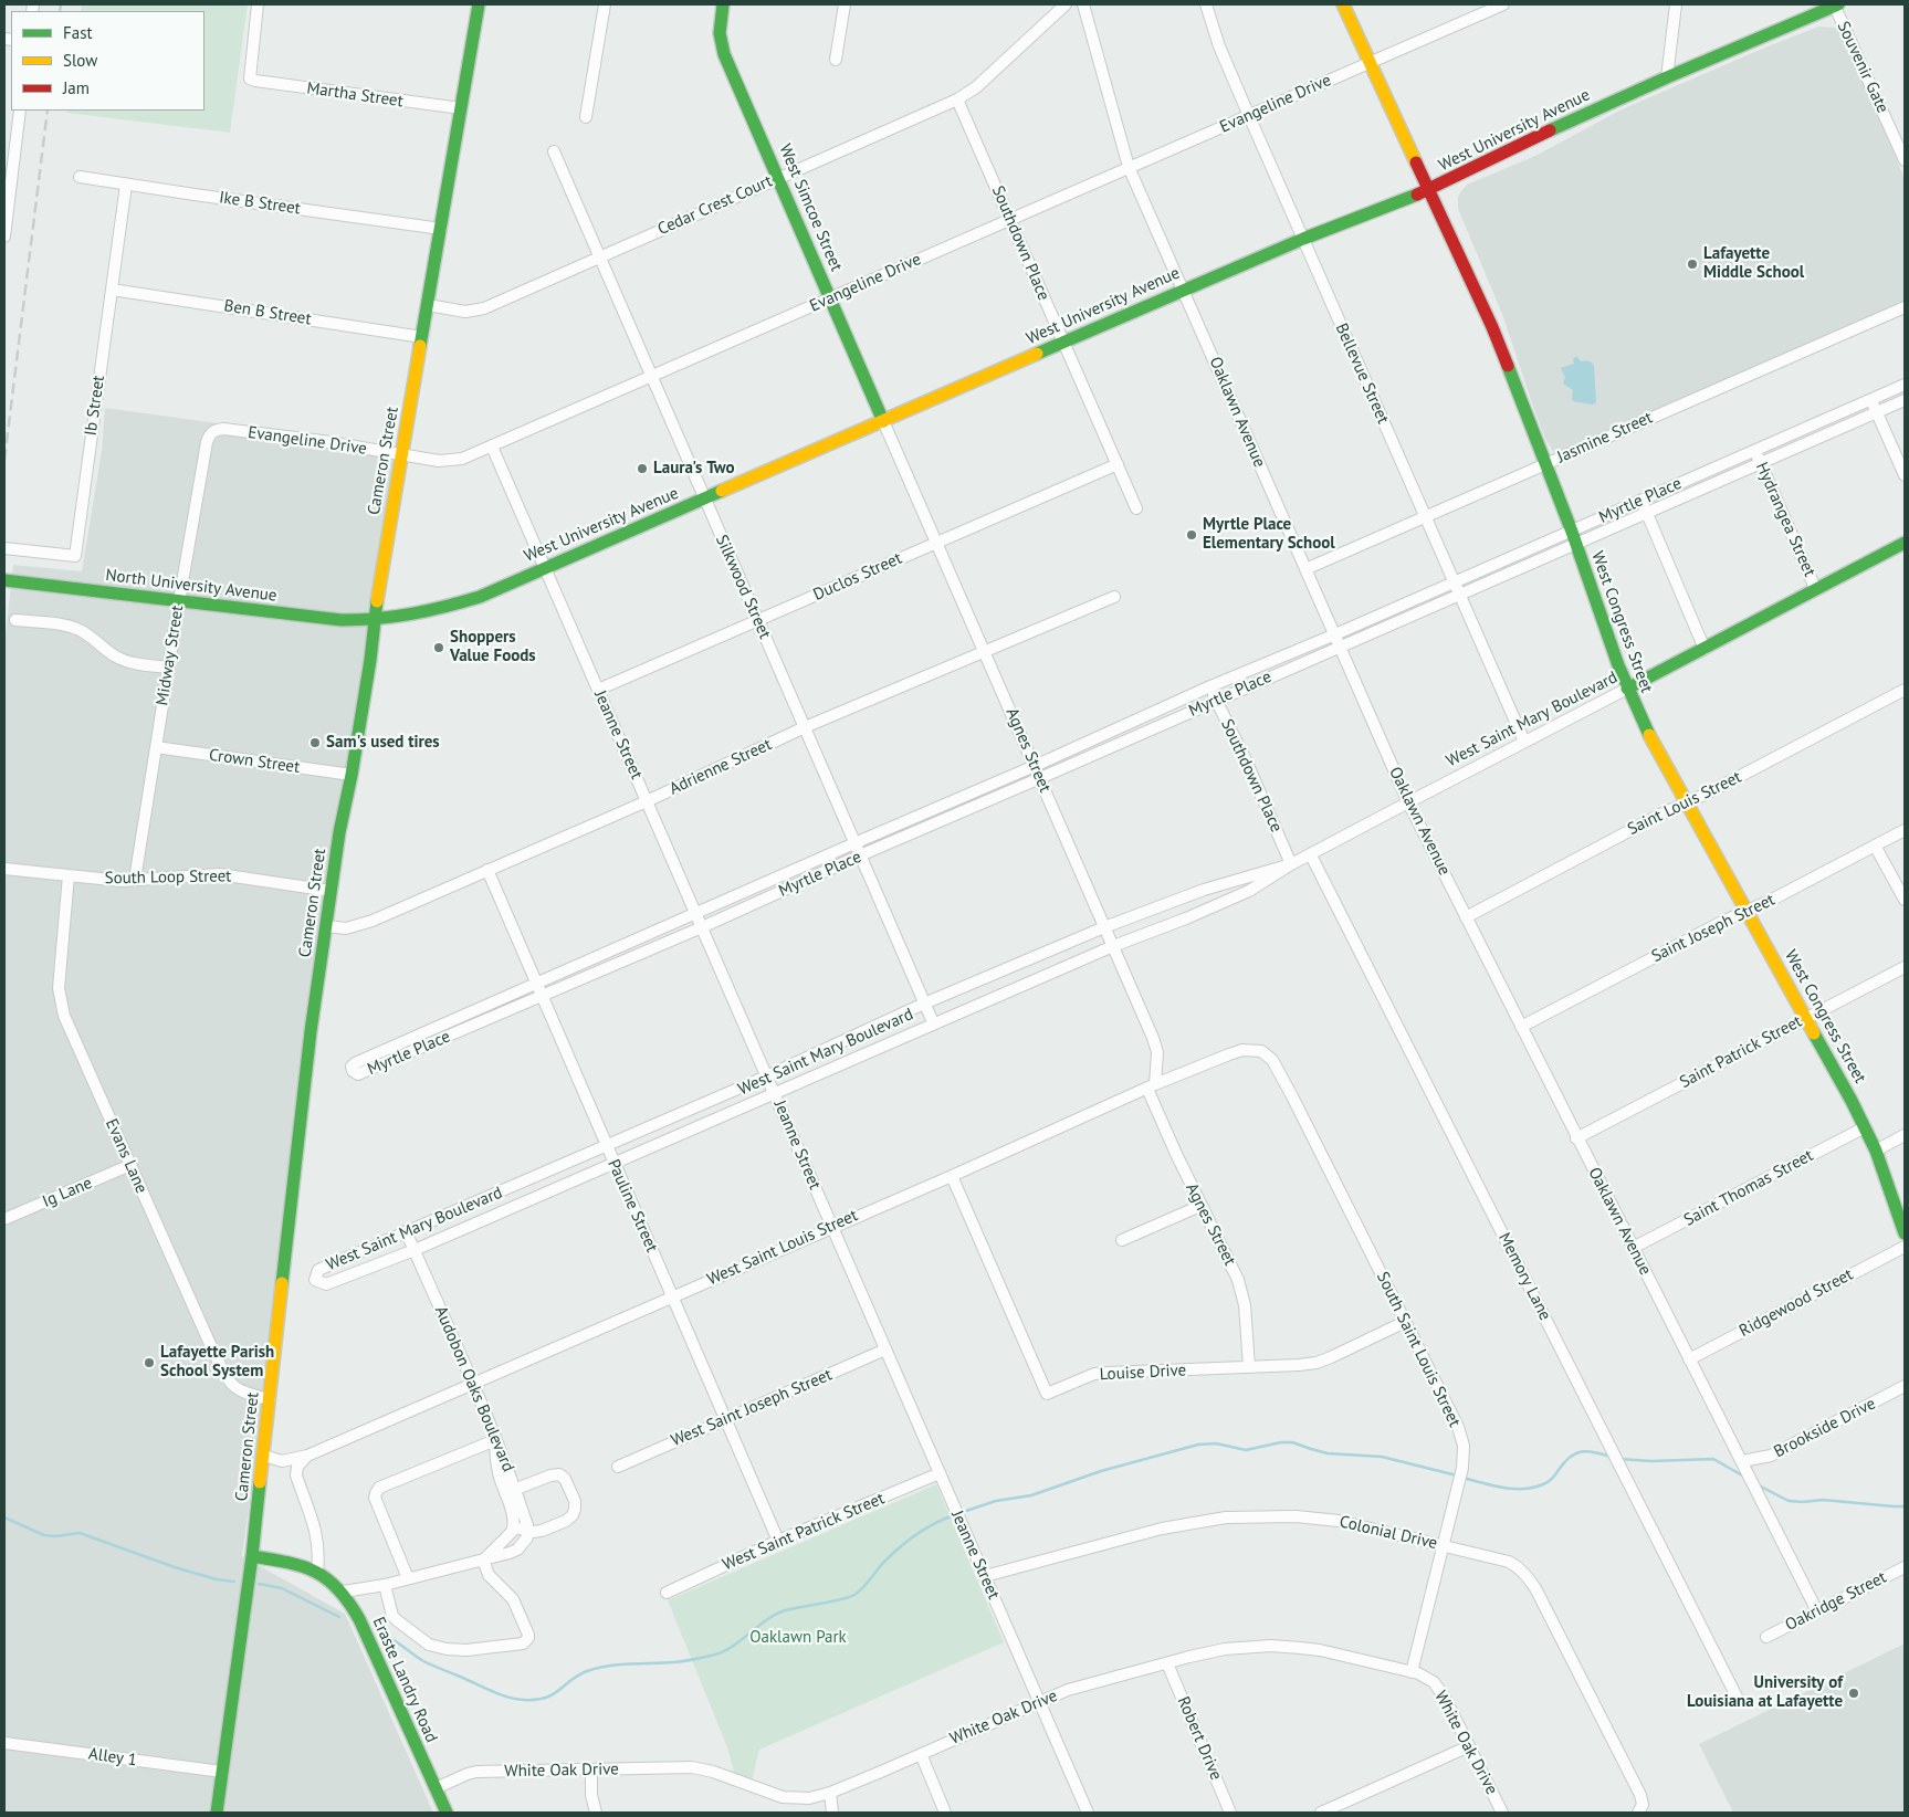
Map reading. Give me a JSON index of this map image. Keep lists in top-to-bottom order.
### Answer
{
  "streets": {
    "main road": [
      "West University Avenue",
      "West Simcoe Street",
      "Cameron Street",
      "North University Avenue",
      "West Congress Street",
      "West Saint Mary Boulevard",
      "Eraste Landry Road"
    ],
    "street": [
      "Souvenir Gate",
      "Martha Street",
      "Evangeline Drive",
      "Ike B Street",
      "Cedar Crest Court",
      "Southdown Place",
      "Ben B Street",
      "Bellevue Street",
      "Ib Street",
      "Oaklawn Avenue",
      "Jasmine Street",
      "Myrtle Place",
      "Hydrangea Street",
      "Duclos Street",
      "Silkwood Street",
      "Midway Street",
      "Jeanne Street",
      "Agnes Street",
      "Crown Street",
      "Adrienne Street",
      "Saint Louis Street",
      "South Loop Street",
      "Saint Joseph Street",
      "Saint Patrick Street",
      "Evans Lane",
      "Saint Thomas Street",
      "Ig Lane",
      "Pauline Street",
      "West Saint Louis Street",
      "Memory Lane",
      "Ridgewood Street",
      "South Saint Louis Street",
      "Louise Drive",
      "Audobon Oaks Boulevard",
      "West Saint Joseph Street",
      "Brookside Drive",
      "West Saint Patrick Street",
      "Colonial Drive",
      "Oakridge Street",
      "White Oak Drive",
      "Robert Drive",
      "Alley 1"
    ]
  },
  "crossings": [
    ["Souvenir Gate", "West University Avenue"],
    ["Martha Street", "Cameron Street"],
    ["Evangeline Drive", "West Simcoe Street"],
    ["Evangeline Drive", "Southdown Place"],
    ["Evangeline Drive", "Bellevue Street"],
    ["Evangeline Drive", "Oaklawn Avenue"],
    ["Evangeline Drive", "Cameron Street"],
    ["Evangeline Drive", "Silkwood Street"],
    ["Evangeline Drive", "West Congress Street"],
    ["Evangeline Drive", "Midway Street"],
    ["Evangeline Drive", "Jeanne Street"],
    ["West University Avenue", "West Simcoe Street"],
    ["West University Avenue", "Southdown Place"],
    ["West University Avenue", "Bellevue Street"],
    ["West University Avenue", "Oaklawn Avenue"],
    ["West University Avenue", "Cameron Street"],
    ["West University Avenue", "North University Avenue"],
    ["West University Avenue", "Silkwood Street"],
    ["West University Avenue", "West Congress Street"],
    ["West University Avenue", "Jeanne Street"],
    ["West University Avenue", "Agnes Street"],
    ["Ike B Street", "Ib Street"],
    ["Ike B Street", "Cameron Street"],
    ["Cedar Crest Court", "West Simcoe Street"],
    ["Cedar Crest Court", "Southdown Place"],
    ["Cedar Crest Court", "Cameron Street"],
    ["Cedar Crest Court", "Silkwood Street"],
    ["West Simcoe Street", "Agnes Street"],
    ["Southdown Place", "Myrtle Place"],
    ["Southdown Place", "Duclos Street"],
    ["Southdown Place", "West Saint Mary Boulevard"],
    ["Ben B Street", "Ib Street"],
    ["Ben B Street", "Cameron Street"],
    ["Bellevue Street", "Jasmine Street"],
    ["Bellevue Street", "Myrtle Place"],
    ["Bellevue Street", "West Saint Mary Boulevard"],
    ["Oaklawn Avenue", "Jasmine Street"],
    ["Oaklawn Avenue", "Myrtle Place"],
    ["Oaklawn Avenue", "West Saint Mary Boulevard"],
    ["Oaklawn Avenue", "Saint Louis Street"],
    ["Oaklawn Avenue", "Saint Joseph Street"],
    ["Oaklawn Avenue", "Saint Patrick Street"],
    ["Oaklawn Avenue", "Saint Thomas Street"],
    ["Oaklawn Avenue", "Ridgewood Street"],
    ["Oaklawn Avenue", "Brookside Drive"],
    ["Oaklawn Avenue", "Oakridge Street"],
    ["Jasmine Street", "West Congress Street"],
    ["Cameron Street", "North University Avenue"],
    ["Cameron Street", "Crown Street"],
    ["Cameron Street", "Adrienne Street"],
    ["Cameron Street", "South Loop Street"],
    ["Cameron Street", "Evans Lane"],
    ["Cameron Street", "Eraste Landry Road"],
    ["Cameron Street", "Alley 1"],
    ["Myrtle Place", "Hydrangea Street"],
    ["Myrtle Place", "Silkwood Street"],
    ["Myrtle Place", "West Congress Street"],
    ["Myrtle Place", "Jeanne Street"],
    ["Myrtle Place", "Agnes Street"],
    ["Myrtle Place", "Pauline Street"],
    ["Hydrangea Street", "West Saint Mary Boulevard"],
    ["Duclos Street", "Silkwood Street"],
    ["Duclos Street", "Jeanne Street"],
    ["Duclos Street", "Agnes Street"],
    ["North University Avenue", "Midway Street"],
    ["Silkwood Street", "West Saint Mary Boulevard"],
    ["Silkwood Street", "Adrienne Street"],
    ["West Congress Street", "West Saint Mary Boulevard"],
    ["West Congress Street", "Saint Louis Street"],
    ["West Congress Street", "Saint Joseph Street"],
    ["West Congress Street", "Saint Patrick Street"],
    ["West Congress Street", "Saint Thomas Street"],
    ["Midway Street", "Crown Street"],
    ["Midway Street", "South Loop Street"],
    ["West Saint Mary Boulevard", "Jeanne Street"],
    ["West Saint Mary Boulevard", "Agnes Street"],
    ["West Saint Mary Boulevard", "Pauline Street"],
    ["West Saint Mary Boulevard", "Memory Lane"],
    ["West Saint Mary Boulevard", "Audobon Oaks Boulevard"],
    ["Jeanne Street", "Adrienne Street"],
    ["Jeanne Street", "West Saint Louis Street"],
    ["Jeanne Street", "West Saint Joseph Street"],
    ["Jeanne Street", "West Saint Patrick Street"],
    ["Jeanne Street", "Colonial Drive"],
    ["Jeanne Street", "White Oak Drive"],
    ["Agnes Street", "Adrienne Street"],
    ["Agnes Street", "West Saint Louis Street"],
    ["Agnes Street", "Louise Drive"],
    ["Adrienne Street", "Pauline Street"],
    ["South Loop Street", "Evans Lane"],
    ["Evans Lane", "Ig Lane"],
    ["Pauline Street", "West Saint Louis Street"],
    ["Pauline Street", "West Saint Joseph Street"],
    ["Pauline Street", "West Saint Patrick Street"],
    ["West Saint Louis Street", "South Saint Louis Street"],
    ["West Saint Louis Street", "Louise Drive"],
    ["West Saint Louis Street", "Audobon Oaks Boulevard"],
    ["South Saint Louis Street", "Louise Drive"],
    ["South Saint Louis Street", "Colonial Drive"],
    ["South Saint Louis Street", "White Oak Drive"],
    ["Eraste Landry Road", "White Oak Drive"],
    ["White Oak Drive", "Robert Drive"]
  ],
  "parks": ["Oaklawn Park"],
  "places": [
    "Lafayette Middle School",
    "Laura's Two",
    "Myrtle Place Elementary School",
    "Shoppers Value Foods",
    "Sam's used tires",
    "Lafayette Parish School System",
    "University of Louisiana at Lafayette"
  ],
  "legend": ["Fast", "Slow", "Jam"]
}
